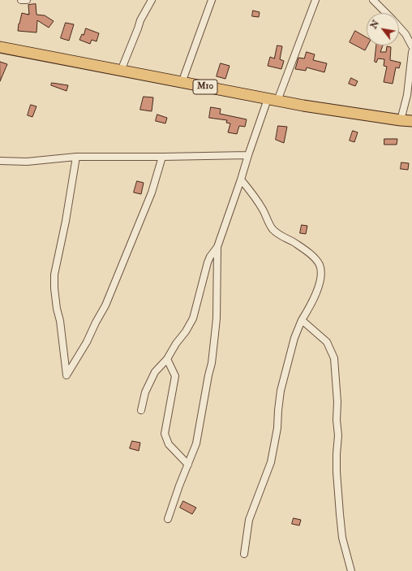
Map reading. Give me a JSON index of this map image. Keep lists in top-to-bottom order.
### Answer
{
  "streets": {
    "main road": ["M10"]
  },
  "north": "top left"
}
